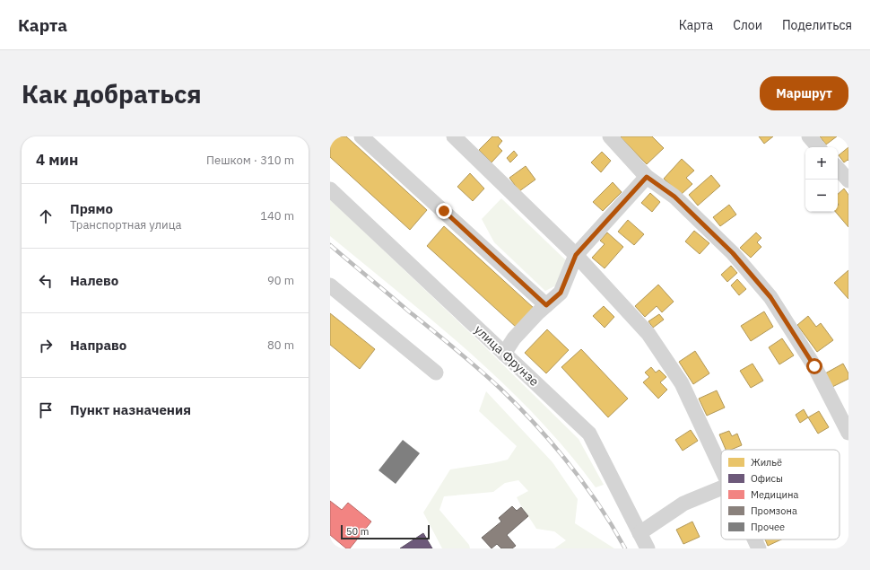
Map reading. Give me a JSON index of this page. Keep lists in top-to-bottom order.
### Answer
{
  "streets": {
    "street": ["улица Фрунзе"]
  },
  "legend": [
    "Жильё",
    "Офисы",
    "Медицина",
    "Промзона",
    "Прочее"
  ],
  "scale_bar": "50 m",
  "page": {
    "header": "Карта",
    "nav": ["Карта", "Слои", "Поделиться"],
    "buttons": "Маршрут",
    "title": "Как добраться",
    "heading": ["4 мин", "Пешком · 310 m"],
    "map_buttons": ["+", "−"],
    "list": [
      ["Прямо", "Транспортная улица", "140 m"],
      ["Налево", "90 m"],
      ["Направо", "80 m"],
      "Пункт назначения"
    ],
    "scale": "50 m"
  }
}
